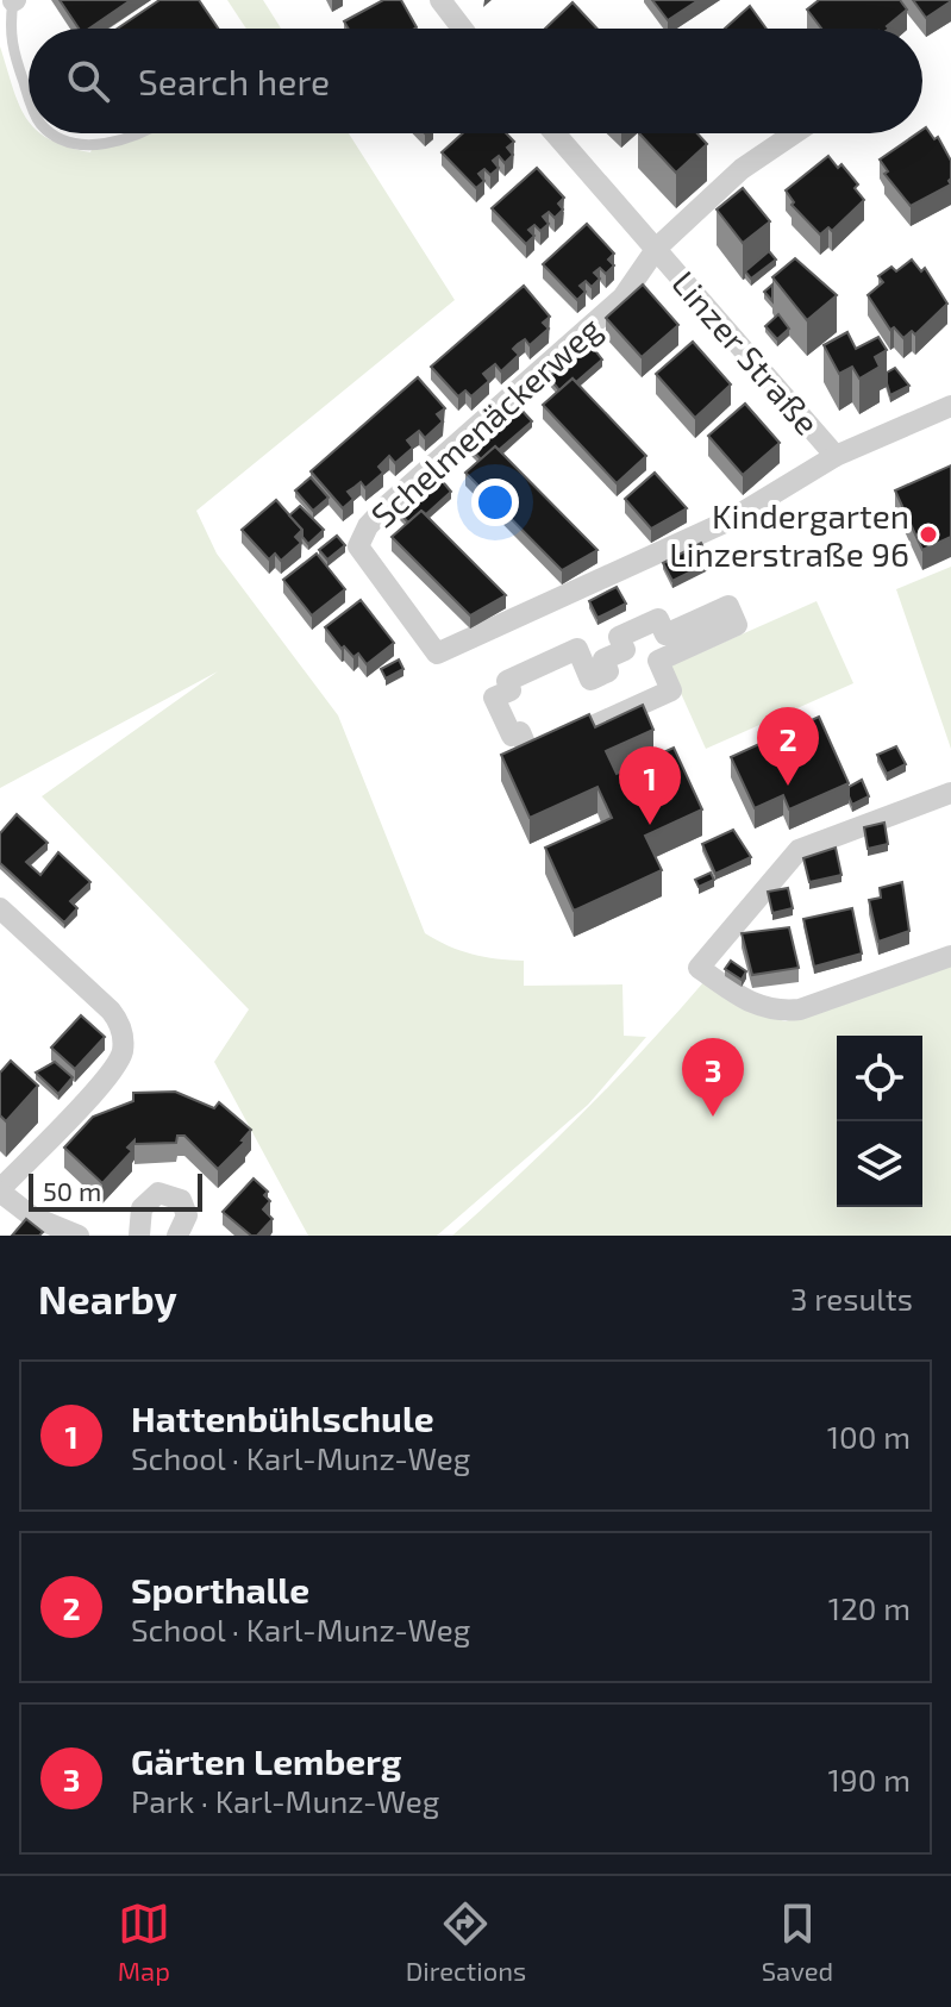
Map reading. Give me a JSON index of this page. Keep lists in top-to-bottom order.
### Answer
{
  "streets": {
    "street": ["Linzer Straße", "Schelmenäckerweg"]
  },
  "crossings": [
    ["Linzer Straße", "Schelmenäckerweg"]
  ],
  "places": ["Kindergarten Linzerstraße 96"],
  "scale_bar": "50 m",
  "page": {
    "search": "Search here",
    "pins": ["2", "1", "3"],
    "scale": "50 m",
    "heading": ["Nearby", "3 results"],
    "list": [
      {
        "mark": "1",
        "name": "Hattenbühlschule",
        "note": "School · Karl-Munz-Weg",
        "value": "100 m"
      },
      {
        "mark": "2",
        "name": "Sporthalle",
        "note": "School · Karl-Munz-Weg",
        "value": "120 m"
      },
      {
        "mark": "3",
        "name": "Gärten Lemberg",
        "note": "Park · Karl-Munz-Weg",
        "value": "190 m"
      }
    ],
    "nav": ["Map", "Directions", "Saved"]
  }
}
